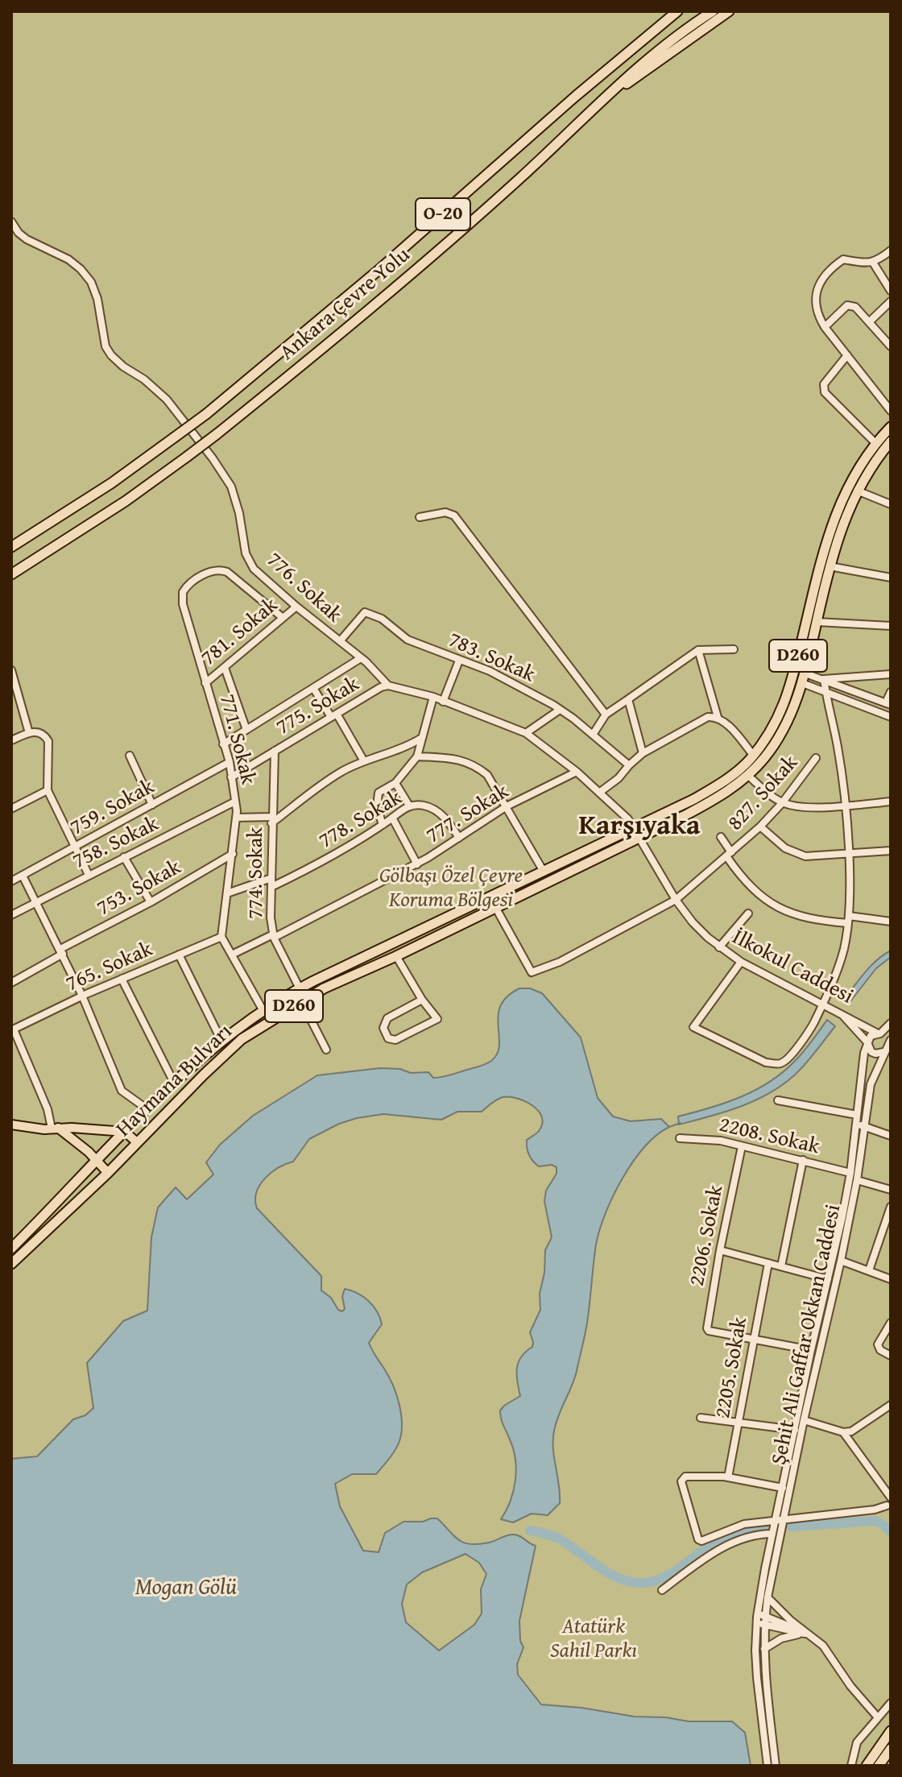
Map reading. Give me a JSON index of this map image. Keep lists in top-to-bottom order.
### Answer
{
  "streets": {
    "highway": [
      "O-20",
      "Ankara Çevre Yolu",
      "D260",
      "Haymana Bulvarı"
    ],
    "street": [
      "776. Sokak",
      "781. Sokak",
      "783. Sokak",
      "775. Sokak",
      "771. Sokak",
      "827. Sokak",
      "759. Sokak",
      "777. Sokak",
      "778. Sokak",
      "758. Sokak",
      "774. Sokak",
      "753. Sokak",
      "765. Sokak",
      "İlkokul Caddesi",
      "2208. Sokak",
      "2206. Sokak",
      "Şehit Ali Gaffar Okkan Caddesi",
      "2205. Sokak"
    ]
  },
  "crossings": [
    ["776. Sokak", "781. Sokak"],
    ["776. Sokak", "783. Sokak"],
    ["776. Sokak", "775. Sokak"],
    ["781. Sokak", "771. Sokak"],
    ["775. Sokak", "771. Sokak"],
    ["775. Sokak", "774. Sokak"],
    ["771. Sokak", "759. Sokak"],
    ["771. Sokak", "758. Sokak"],
    ["771. Sokak", "753. Sokak"],
    ["771. Sokak", "765. Sokak"],
    ["827. Sokak", "İlkokul Caddesi"],
    ["827. Sokak", "Haymana Bulvarı"],
    ["777. Sokak", "778. Sokak"],
    ["777. Sokak", "774. Sokak"],
    ["778. Sokak", "774. Sokak"],
    ["774. Sokak", "Haymana Bulvarı"],
    ["İlkokul Caddesi", "Haymana Bulvarı"],
    ["İlkokul Caddesi", "Şehit Ali Gaffar Okkan Caddesi"],
    ["2208. Sokak", "2206. Sokak"],
    ["2208. Sokak", "Şehit Ali Gaffar Okkan Caddesi"],
    ["2206. Sokak", "2205. Sokak"]
  ],
  "districts": ["Karşıyaka"],
  "water": ["Mogan Gölü"],
  "parks": ["Gölbaşı Özel Çevre Koruma Bölgesi", "Atatürk Sahil Parkı"]
}
